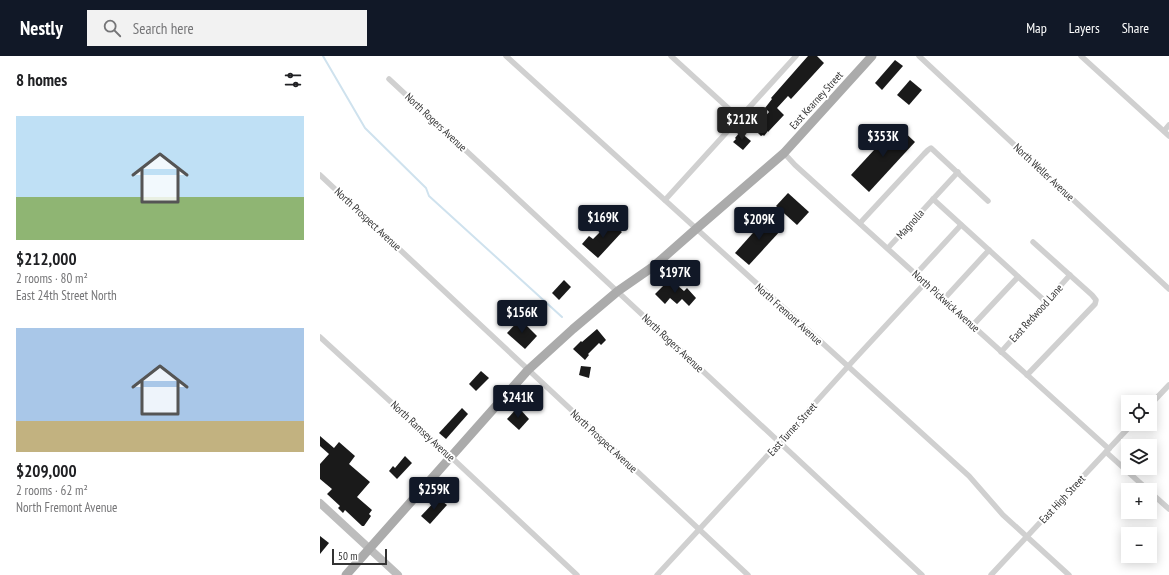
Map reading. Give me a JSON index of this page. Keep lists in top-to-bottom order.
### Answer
{
  "streets": {
    "main road": ["East Kearney Street"],
    "street": [
      "North Rogers Avenue",
      "North Weller Avenue",
      "North Prospect Avenue",
      "Magnolla",
      "North Pickwick Avenue",
      "East Redwood Lane",
      "North Fremont Avenue",
      "East Turner Street",
      "North Ramsey Avenue",
      "East High Street"
    ]
  },
  "crossings": [
    ["East Kearney Street", "North Rogers Avenue"],
    ["East Kearney Street", "North Prospect Avenue"],
    ["East Kearney Street", "North Pickwick Avenue"],
    ["East Kearney Street", "North Fremont Avenue"],
    ["East Kearney Street", "North Ramsey Avenue"],
    ["North Rogers Avenue", "East Turner Street"],
    ["North Prospect Avenue", "East Turner Street"],
    ["Magnolla", "North Pickwick Avenue"],
    ["North Pickwick Avenue", "East Redwood Lane"],
    ["North Pickwick Avenue", "East Turner Street"],
    ["North Pickwick Avenue", "East High Street"],
    ["North Fremont Avenue", "East Turner Street"],
    ["North Fremont Avenue", "East High Street"]
  ],
  "scale_bar": "50 m",
  "page": {
    "header": "Nestly",
    "search": "Search here",
    "nav": ["Map", "Layers", "Share"],
    "heading": "8 homes",
    "list": [
      {
        "name": "$212,000",
        "note": "2 rooms · 80 m² · East 24th Street North"
      },
      {
        "name": "$209,000",
        "note": "2 rooms · 62 m² · North Fremont Avenue"
      }
    ],
    "price": [
      "$212K",
      "$353K",
      "$169K",
      "$209K",
      "$197K",
      "$156K",
      "$241K",
      "$259K"
    ],
    "map_buttons": ["+", "−"],
    "scale": "50 m"
  }
}
